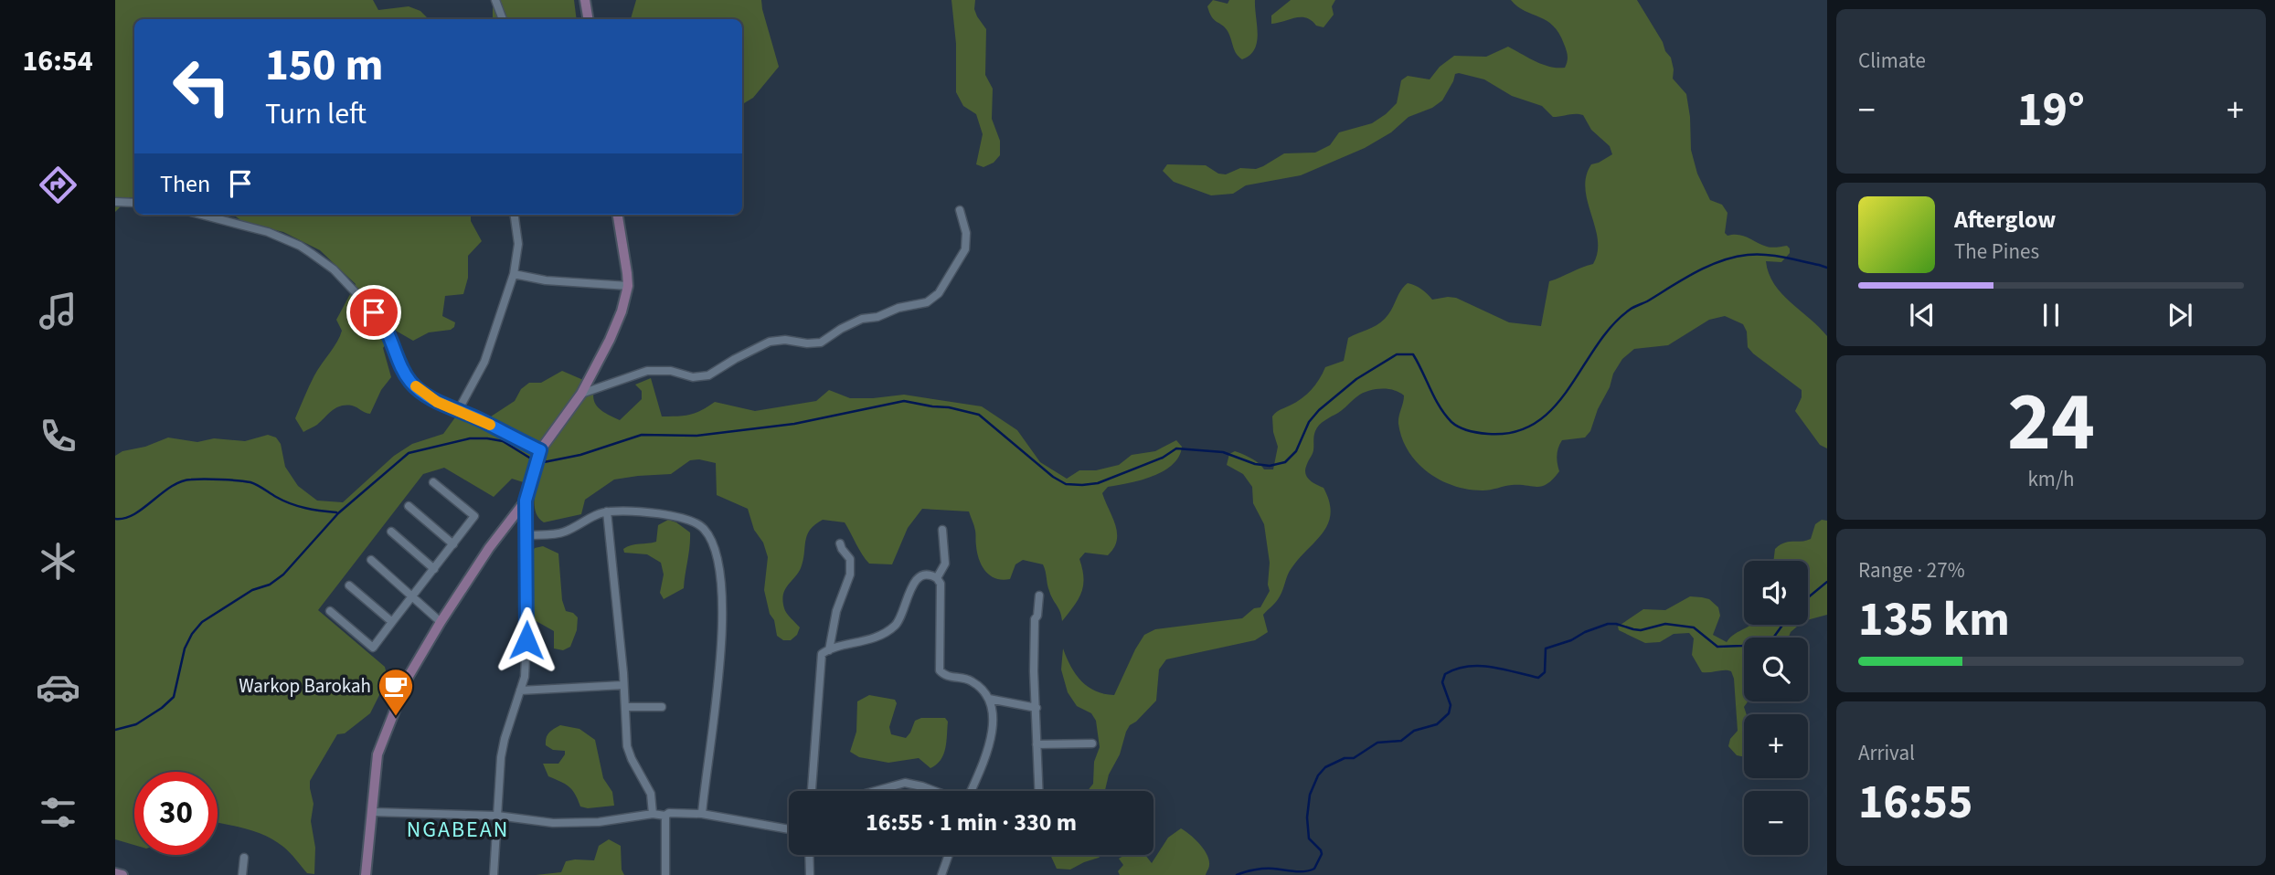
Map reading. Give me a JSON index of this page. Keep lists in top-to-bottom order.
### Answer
{
  "districts": ["NGABEAN"],
  "places": {
    "cafe": ["Warkop Barokah"]
  },
  "page": {
    "tabs": "16:54",
    "tile": [
      "Climate",
      ["24", "km/h"],
      ["Range · 27%", "135 km"],
      ["Arrival", "16:55"]
    ],
    "turn": ["150 m", "Turn left"],
    "heat": ["−", "19°", "+"],
    "then": "Then",
    "song": ["Afterglow", "The Pines"],
    "map_buttons": ["+", "−"],
    "limit": "30",
    "trip": "16:55 · 1 min · 330 m"
  }
}
